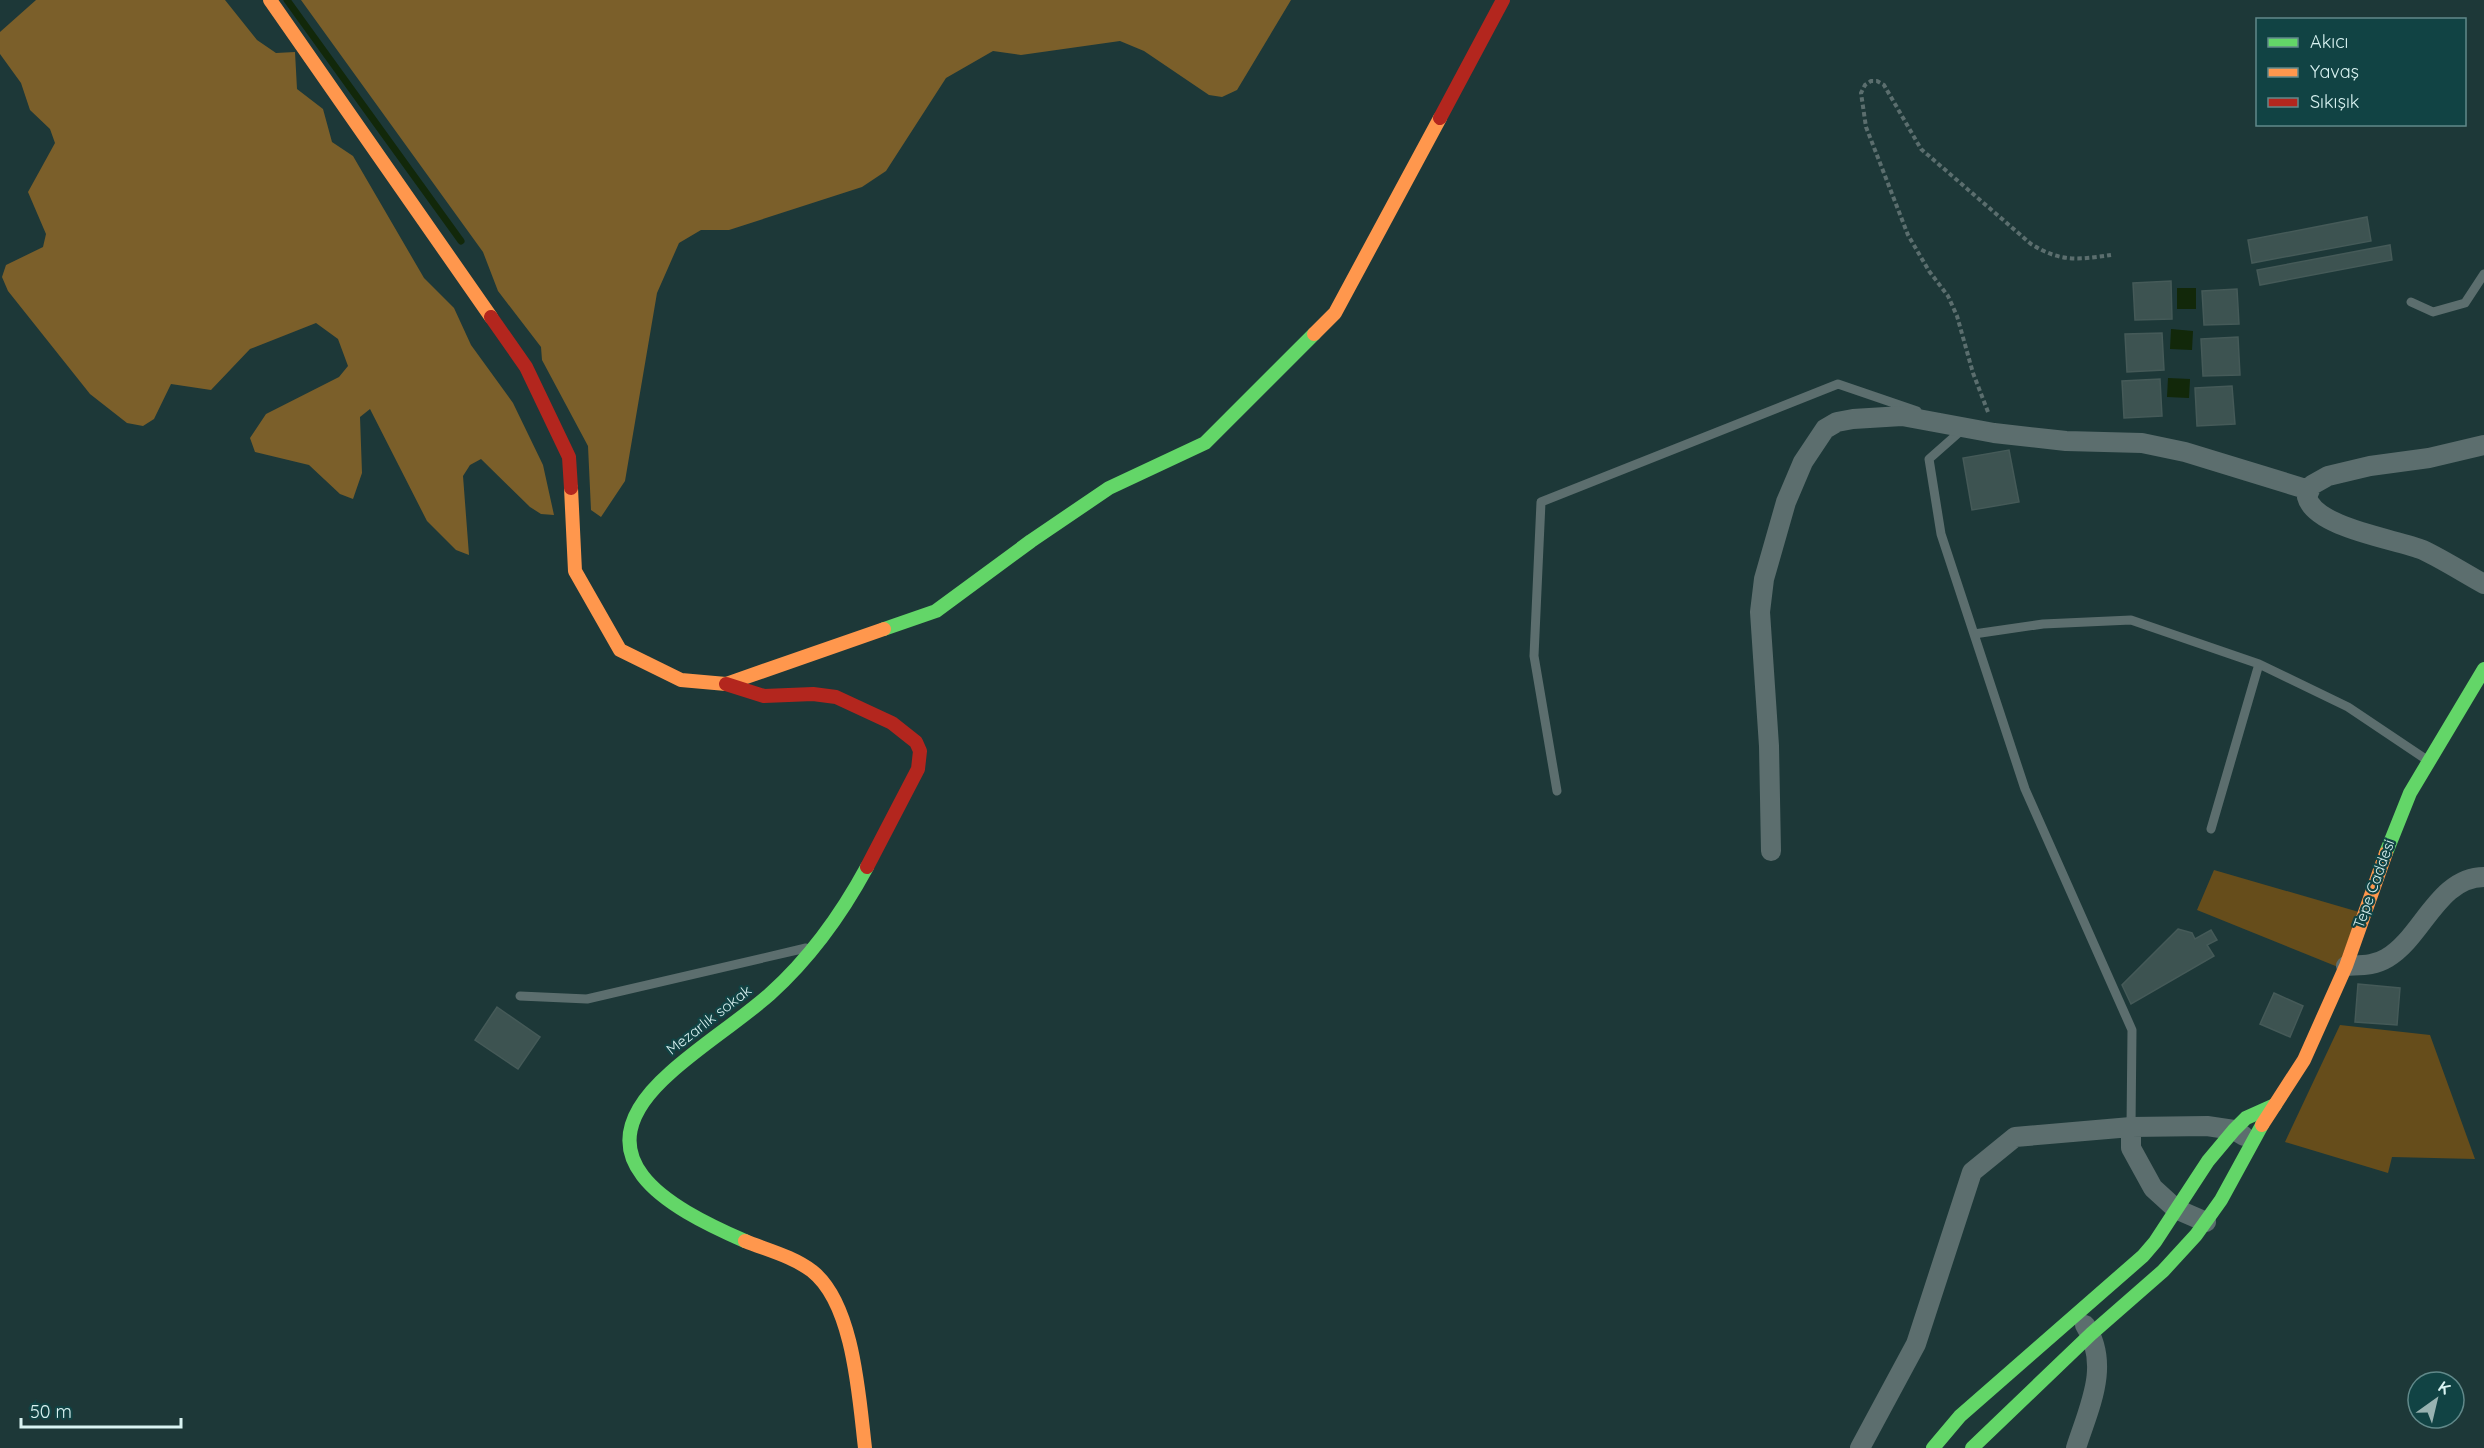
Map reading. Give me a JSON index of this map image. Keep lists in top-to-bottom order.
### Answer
{
  "streets": {
    "street": ["Tepe Caddesi", "Mezarlık sokak"]
  },
  "legend": ["Akıcı", "Yavaş", "Sıkışık"],
  "scale_bar": "50 m",
  "north": "top right"
}
